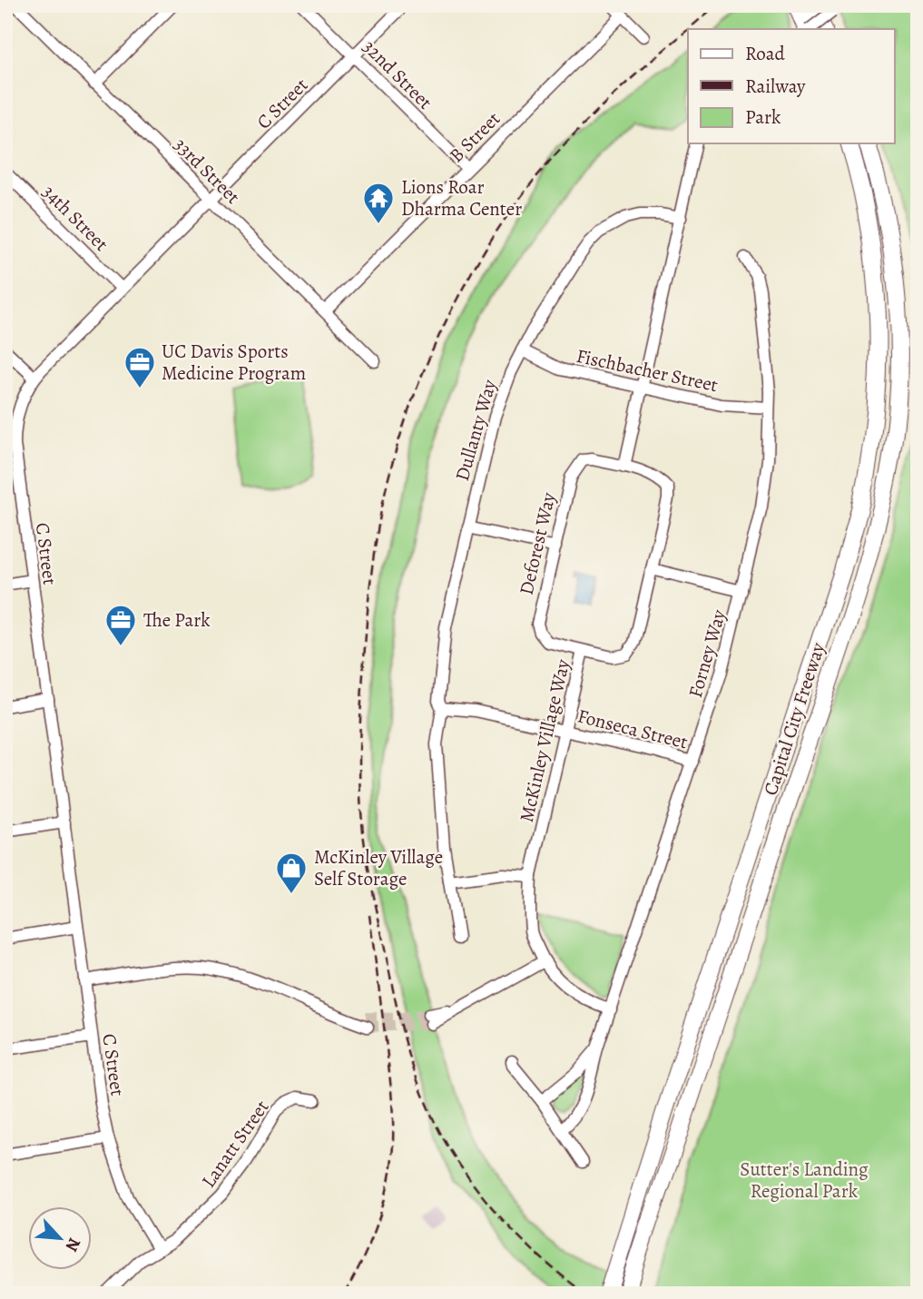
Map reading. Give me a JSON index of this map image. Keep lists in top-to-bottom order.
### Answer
{
  "streets": {
    "highway": ["Capital City Freeway"],
    "street": [
      "32nd Street",
      "C Street",
      "B Street",
      "33rd Street",
      "34th Street",
      "Fischbacher Street",
      "Dullanty Way",
      "Deforest Way",
      "Forney Way",
      "Fonseca Street",
      "McKinley Village Way",
      "Lanatt Street"
    ]
  },
  "crossings": [
    ["32nd Street", "C Street"],
    ["32nd Street", "B Street"],
    ["C Street", "33rd Street"],
    ["C Street", "34th Street"],
    ["C Street", "Lanatt Street"],
    ["B Street", "33rd Street"],
    ["Fischbacher Street", "Dullanty Way"],
    ["Fischbacher Street", "Forney Way"],
    ["Deforest Way", "McKinley Village Way"],
    ["Forney Way", "Fonseca Street"],
    ["Forney Way", "McKinley Village Way"],
    ["Fonseca Street", "McKinley Village Way"]
  ],
  "parks": ["Sutter's Landing Regional Park"],
  "places": {
    "temple": ["Lions Roar Dharma Center"],
    "office": ["UC Davis Sports Medicine Program", "The Park"],
    "shop": ["McKinley Village Self Storage"]
  },
  "legend": ["Road", "Railway", "Park"],
  "north": "bottom right"
}
